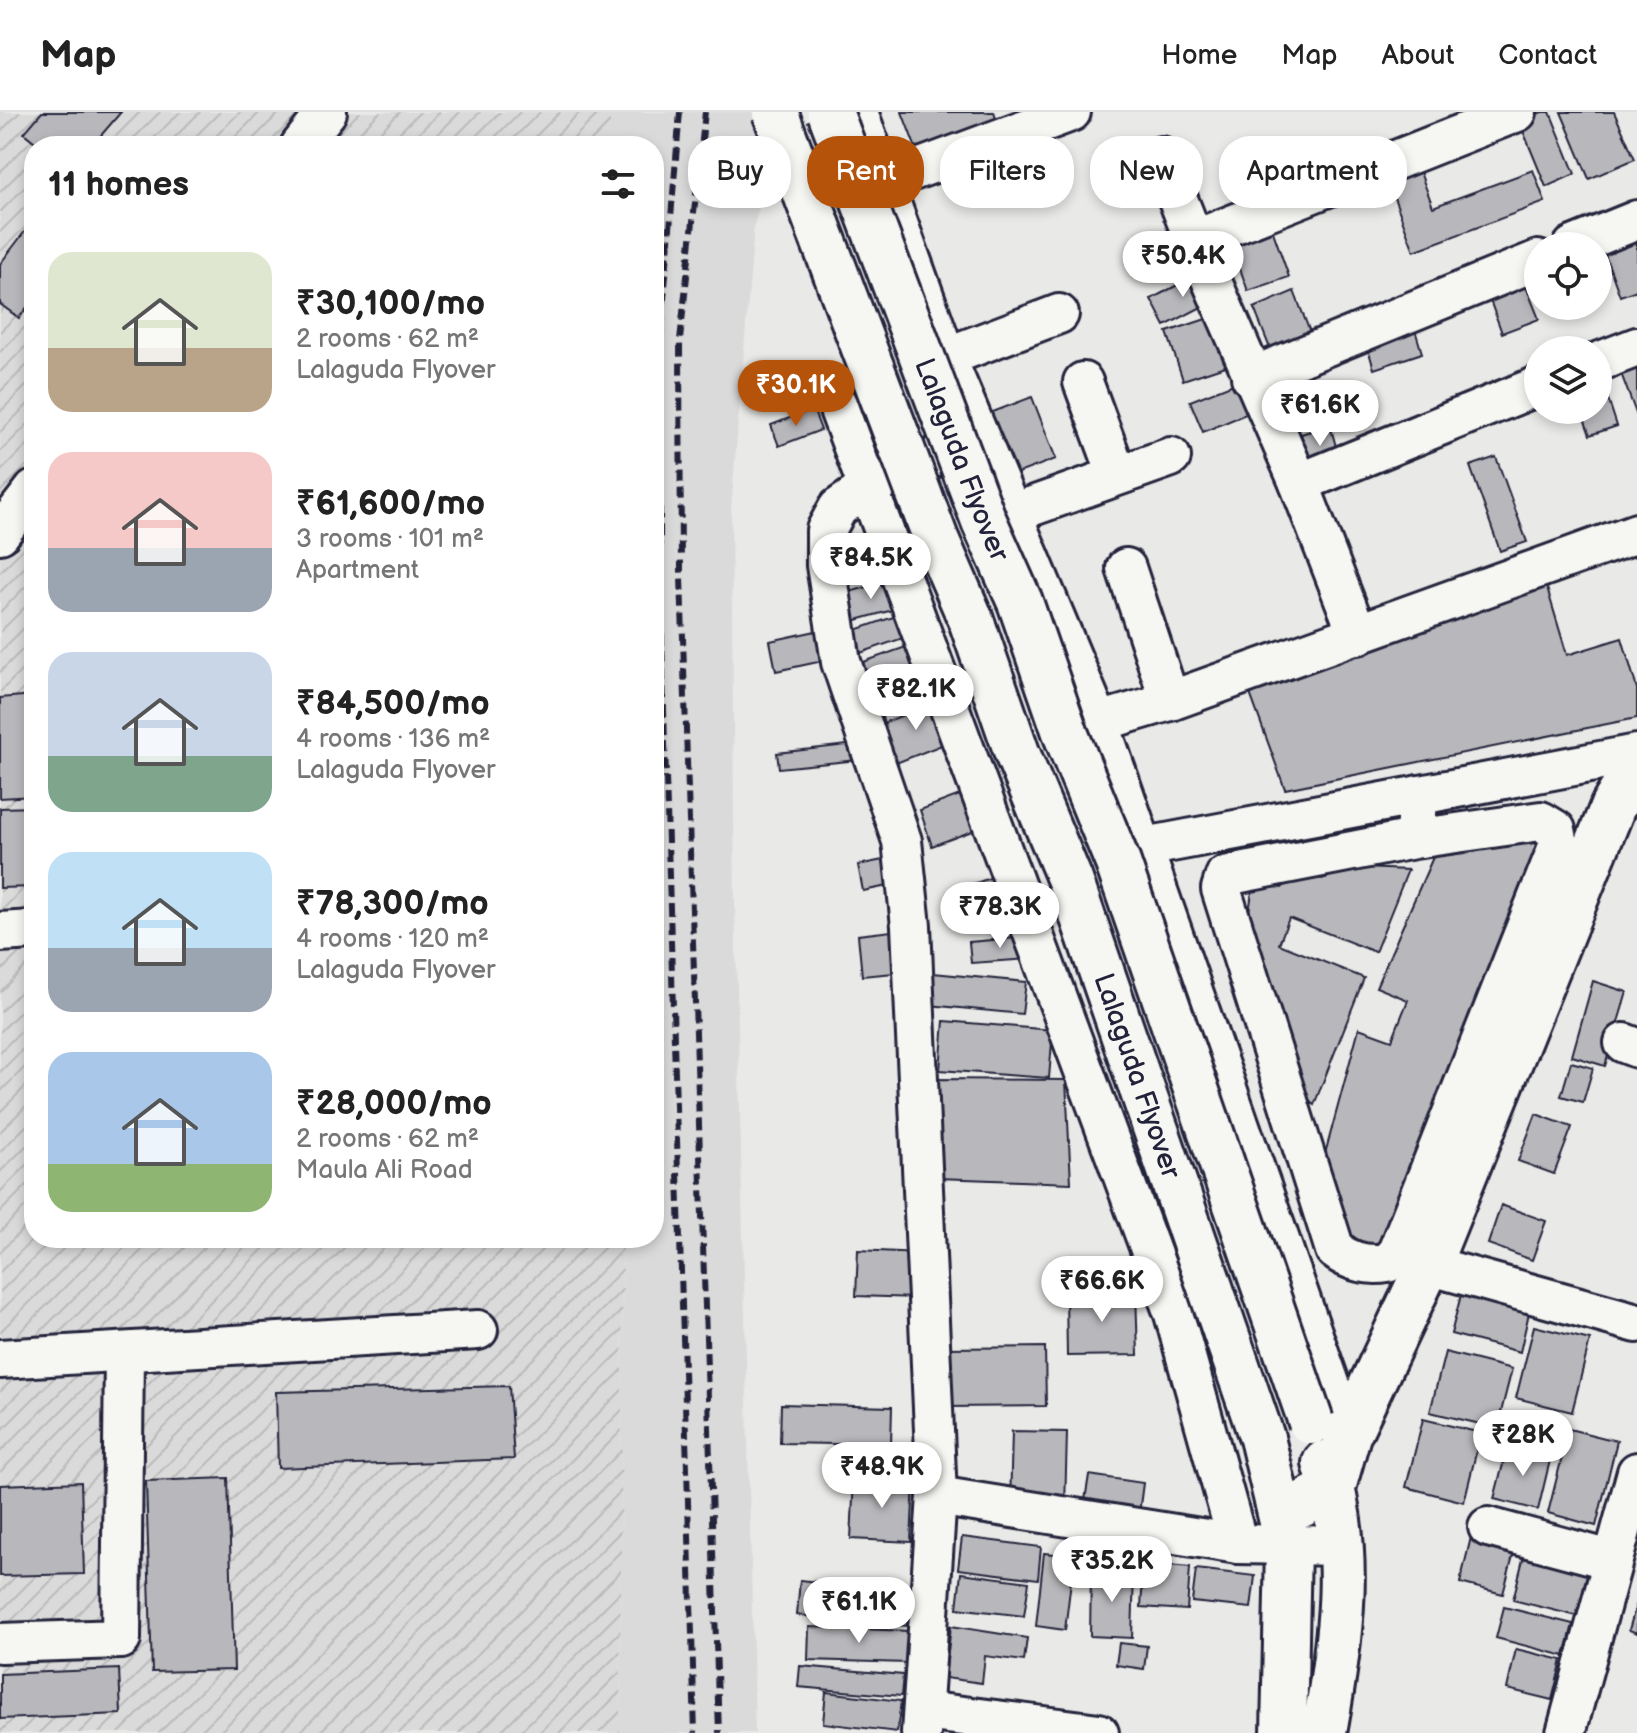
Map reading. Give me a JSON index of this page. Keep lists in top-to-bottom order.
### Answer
{
  "streets": {
    "main road": ["Lalaguda Flyover"]
  },
  "page": {
    "header": "Map",
    "nav": [
      "Home",
      "Map",
      "About",
      "Contact"
    ],
    "chip": [
      "Buy",
      "Rent",
      "Filters",
      "New",
      "Apartment"
    ],
    "heading": "11 homes",
    "price": [
      "₹50.4K",
      "₹30.1K",
      "₹61.6K",
      "₹84.5K",
      "₹82.1K",
      "₹78.3K",
      "₹66.6K",
      "₹28K",
      "₹48.9K",
      "₹35.2K",
      "₹61.1K"
    ],
    "list": [
      {
        "name": "₹30,100/mo",
        "note": "2 rooms · 62 m² · Lalaguda Flyover"
      },
      {
        "name": "₹61,600/mo",
        "note": "3 rooms · 101 m² · Apartment"
      },
      {
        "name": "₹84,500/mo",
        "note": "4 rooms · 136 m² · Lalaguda Flyover"
      },
      {
        "name": "₹78,300/mo",
        "note": "4 rooms · 120 m² · Lalaguda Flyover"
      },
      {
        "name": "₹28,000/mo",
        "note": "2 rooms · 62 m² · Maula Ali Road"
      }
    ]
  }
}
